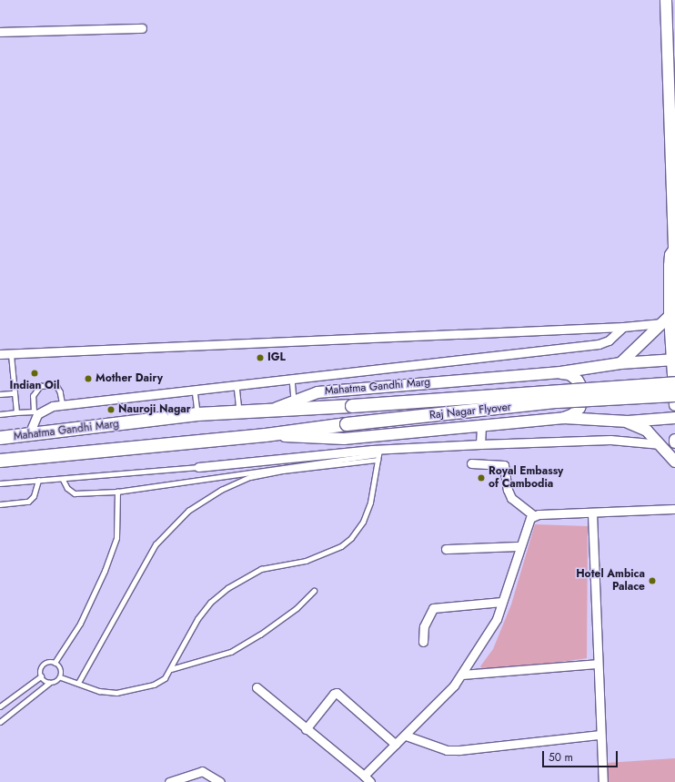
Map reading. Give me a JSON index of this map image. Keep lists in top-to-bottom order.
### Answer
{
  "streets": {
    "main road": ["Mahatma Gandhi Marg", "Raj Nagar Flyover"]
  },
  "crossings": [
    ["Mahatma Gandhi Marg", "Raj Nagar Flyover"]
  ],
  "places": [
    "IGL",
    "Indian Oil",
    "Mother Dairy",
    "Nauroji Nagar",
    "Royal Embassy of Cambodia",
    "Hotel Ambica Palace"
  ],
  "scale_bar": "50 m"
}
